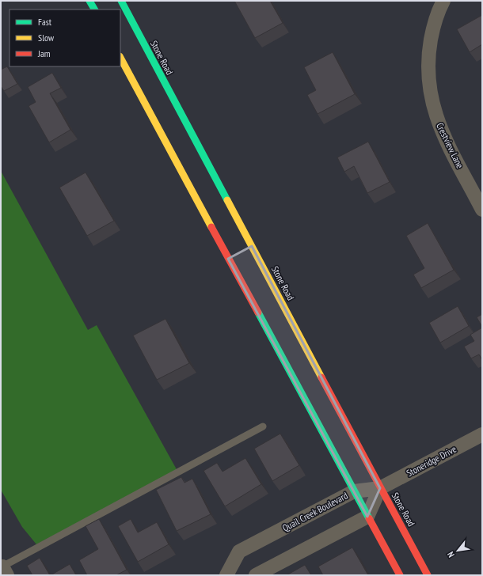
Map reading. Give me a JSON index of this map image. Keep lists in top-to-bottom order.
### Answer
{
  "streets": {
    "main road": ["Stone Road"],
    "street": ["Crestview Lane", "Stoneridge Drive", "Quail Creek Boulevard"]
  },
  "crossings": [
    ["Stone Road", "Stoneridge Drive"],
    ["Stone Road", "Quail Creek Boulevard"],
    ["Stoneridge Drive", "Quail Creek Boulevard"]
  ],
  "legend": ["Fast", "Slow", "Jam"],
  "north": "bottom left"
}
